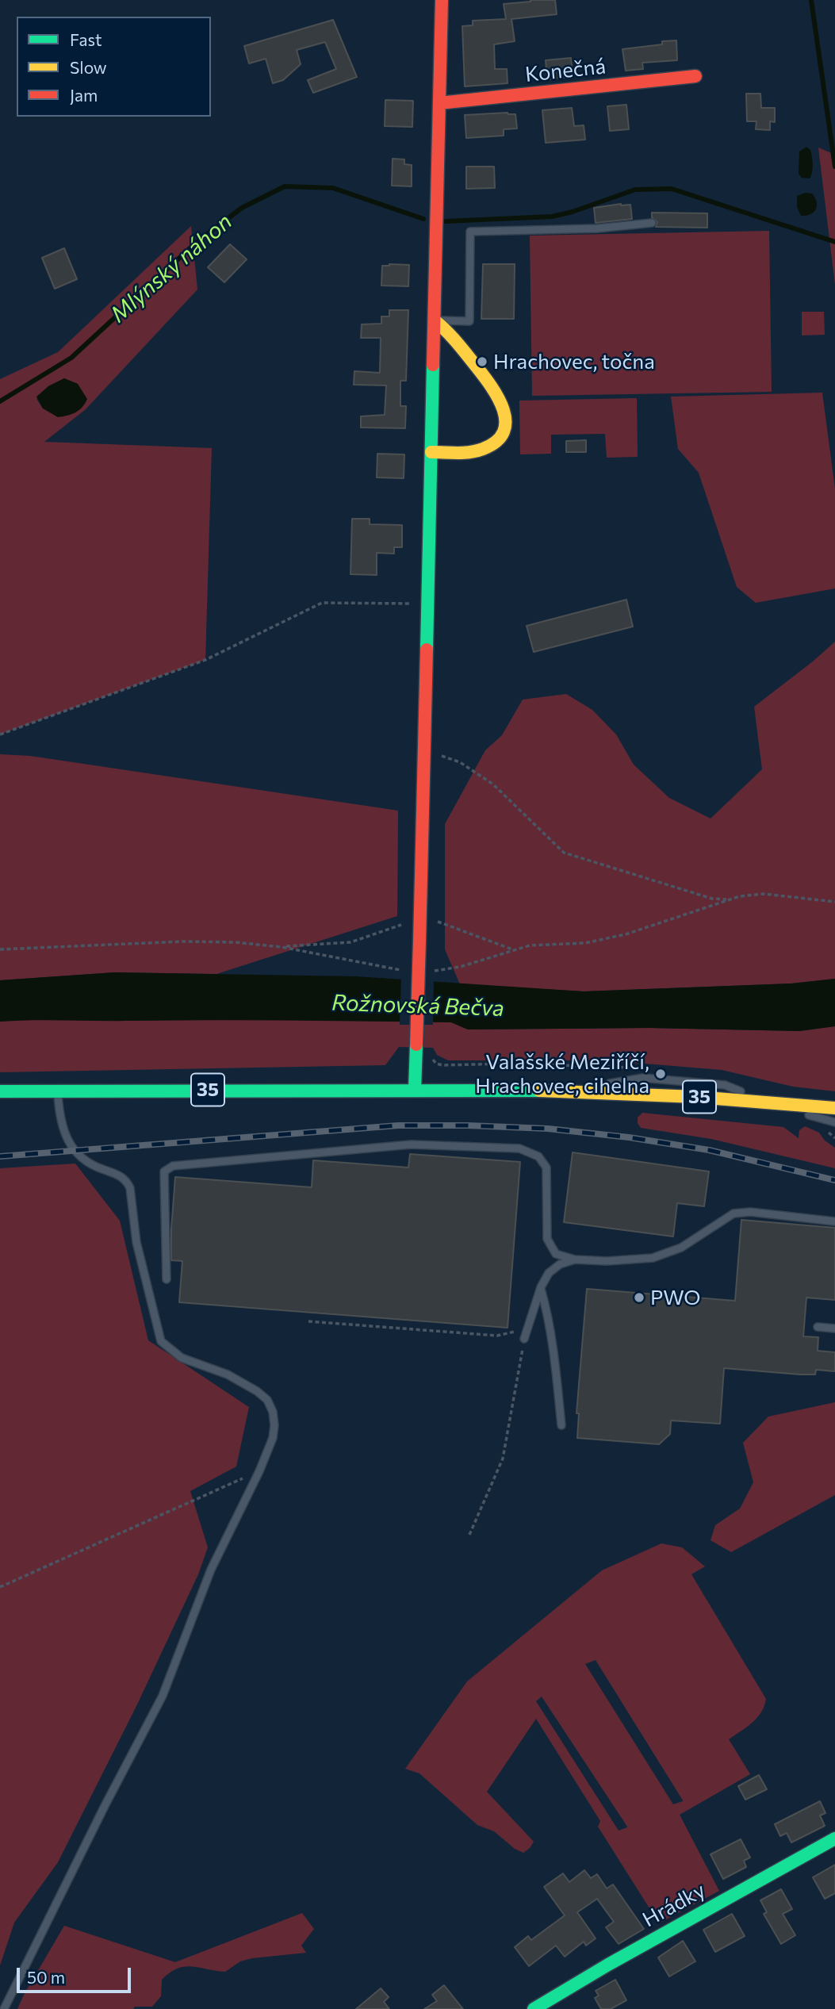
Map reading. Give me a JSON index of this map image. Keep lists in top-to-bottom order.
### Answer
{
  "streets": {
    "street": ["Konečná", "35", "Hrádky"]
  },
  "water": ["Mlýnský náhon", "Rožnovská Bečva"],
  "places": ["Hrachovec, točna", "Valašské Meziříčí, Hrachovec, cihelna", "PWO"],
  "legend": ["Fast", "Slow", "Jam"],
  "scale_bar": "50 m"
}
